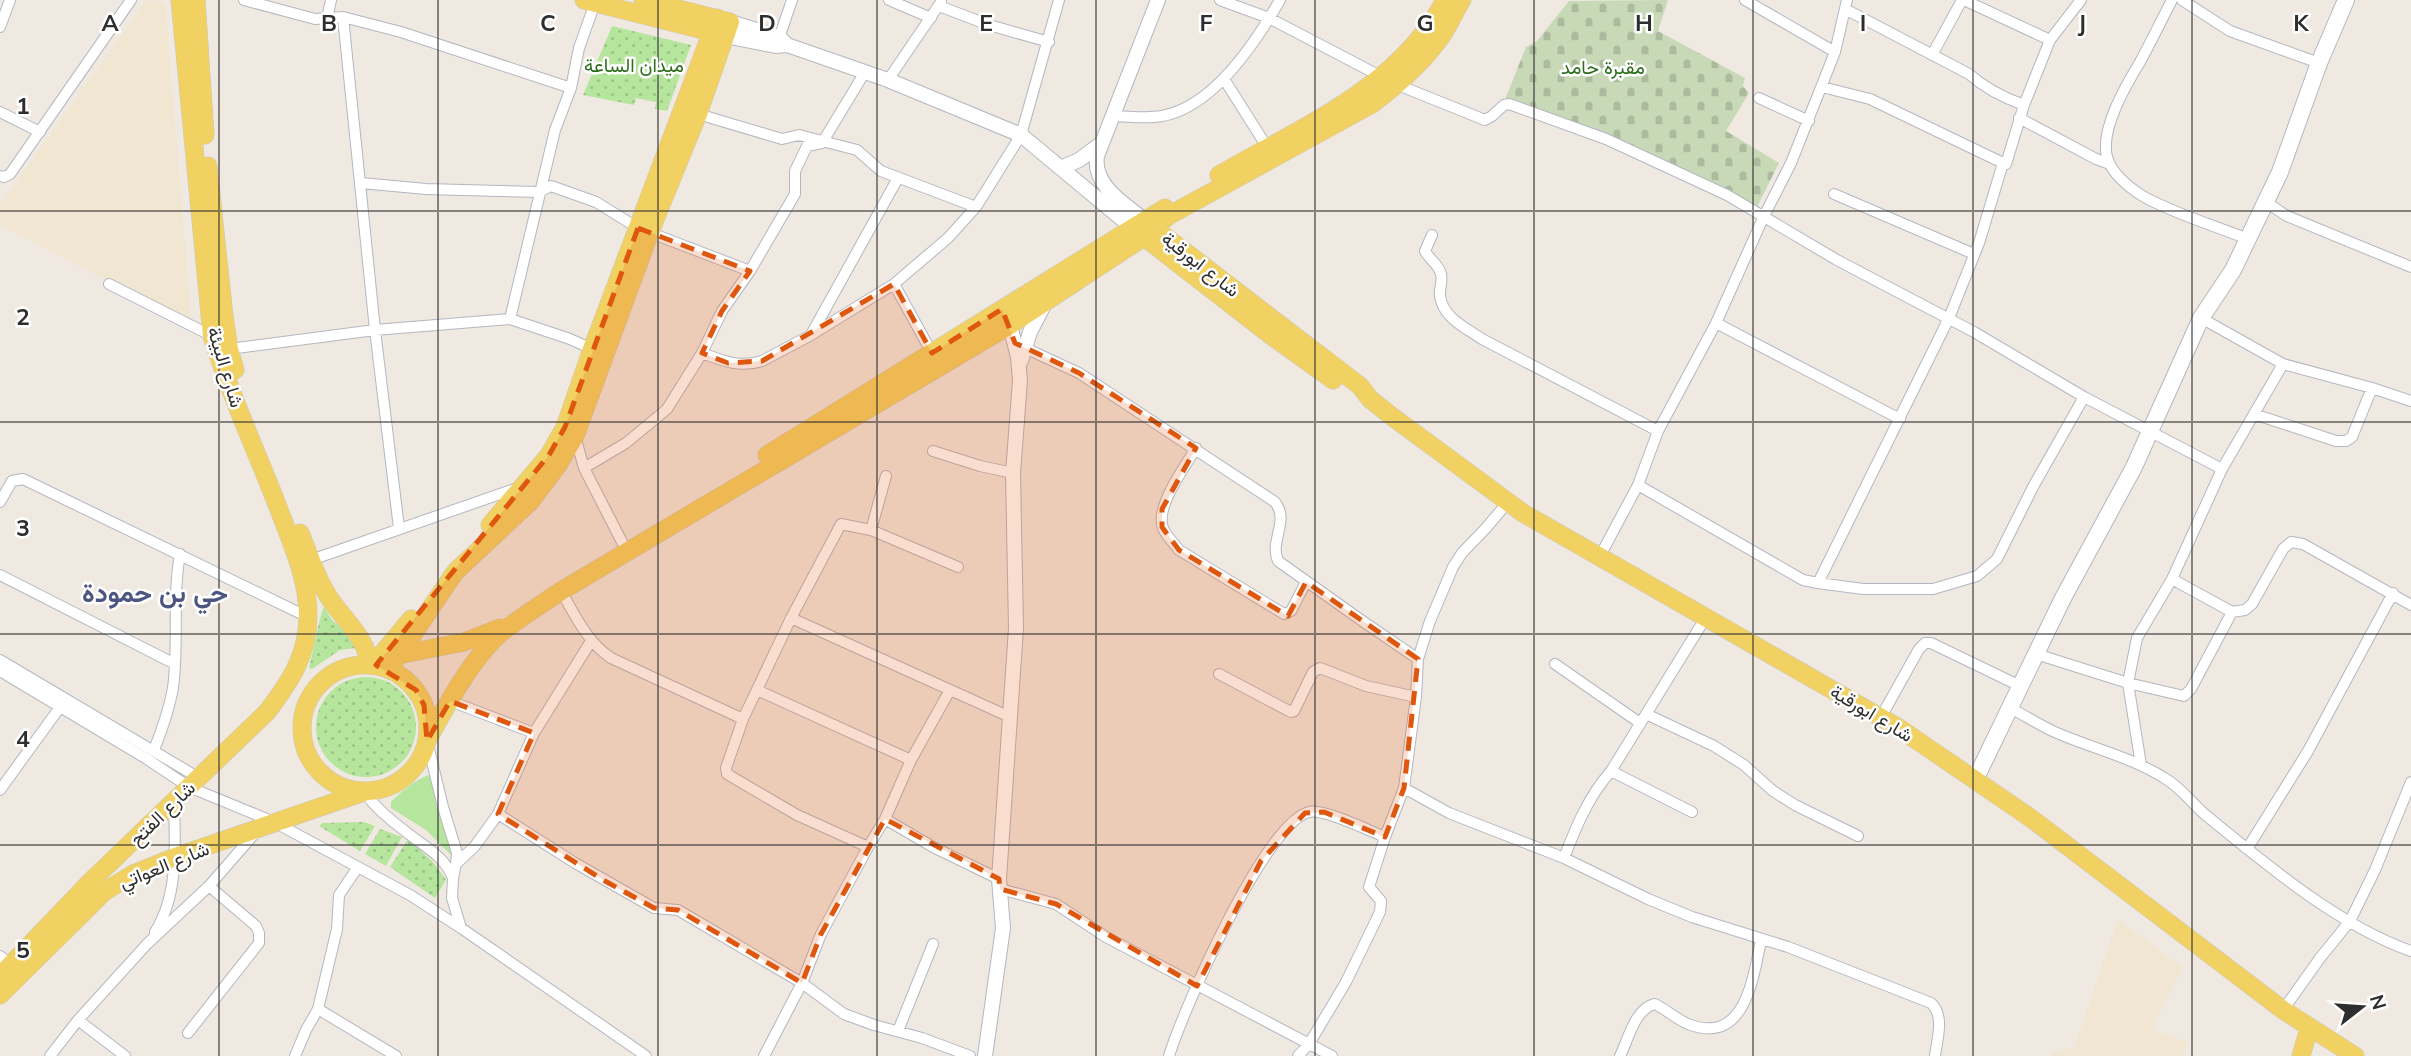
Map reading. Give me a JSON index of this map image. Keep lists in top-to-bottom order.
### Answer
{
  "streets": {
    "main road": [
      "شارع ابورقية",
      "شارع البيئة",
      "شارع الفتح",
      "شارع العواتي"
    ]
  },
  "crossings": [
    ["شارع البيئة", "شارع الفتح"],
    ["شارع البيئة", "شارع العواتي"]
  ],
  "districts": ["حي بن حمودة"],
  "parks": ["ميدان الساعة", "مقبرة حامد"],
  "north": "right",
  "grid": {
    "columns": [
      "A",
      "B",
      "C",
      "D",
      "E",
      "F",
      "G",
      "H",
      "I",
      "J",
      "K"
    ],
    "rows": [
      "1",
      "2",
      "3",
      "4",
      "5"
    ]
  }
}
